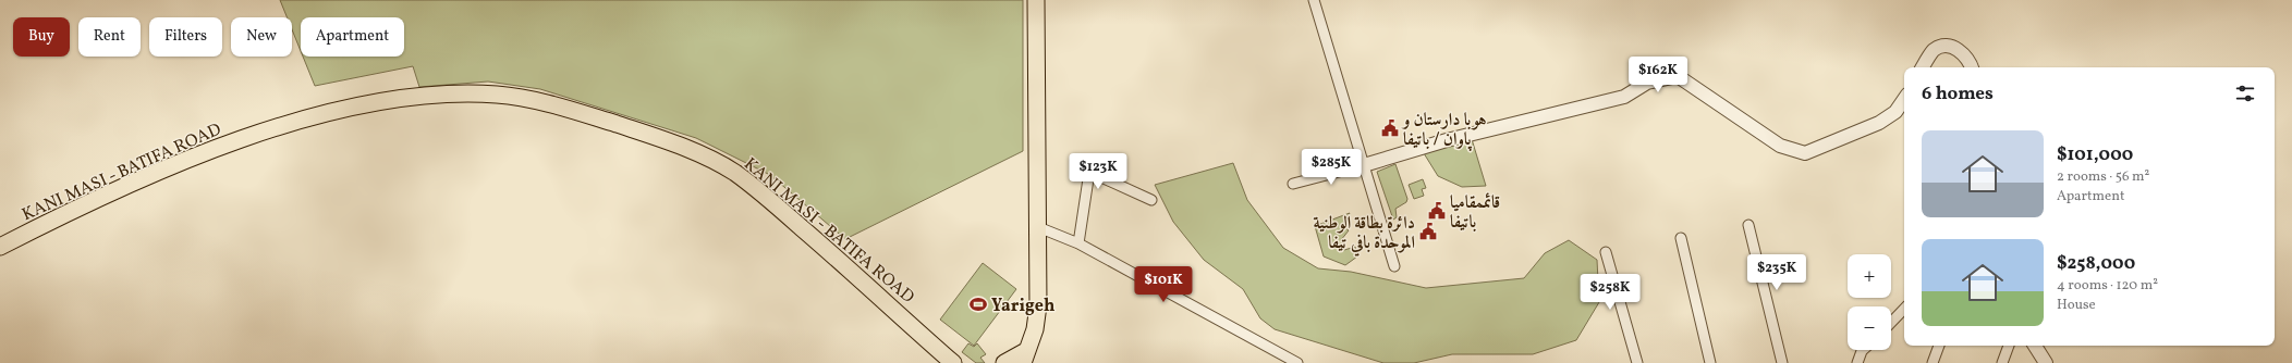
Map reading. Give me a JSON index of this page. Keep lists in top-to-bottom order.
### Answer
{
  "streets": {
    "main road": ["KANI MASI - BATIFA ROAD"]
  },
  "places": {
    "public building": ["هوبا دارستان و پاوان / باتيفا", "قائممقاميا باتيفا", "دائرة بطاقة الوطنية الموحدة بافي تيفا"],
    "sports": ["Yarigeh"]
  },
  "page": {
    "chip": [
      "Buy",
      "Rent",
      "Filters",
      "New",
      "Apartment"
    ],
    "price": [
      "$162K",
      "$285K",
      "$123K",
      "$235K",
      "$101K",
      "$258K"
    ],
    "heading": "6 homes",
    "list": [
      {
        "name": "$101,000",
        "note": "2 rooms · 56 m² · Apartment"
      },
      {
        "name": "$258,000",
        "note": "4 rooms · 120 m² · House"
      }
    ],
    "map_buttons": ["+", "−"]
  }
}
